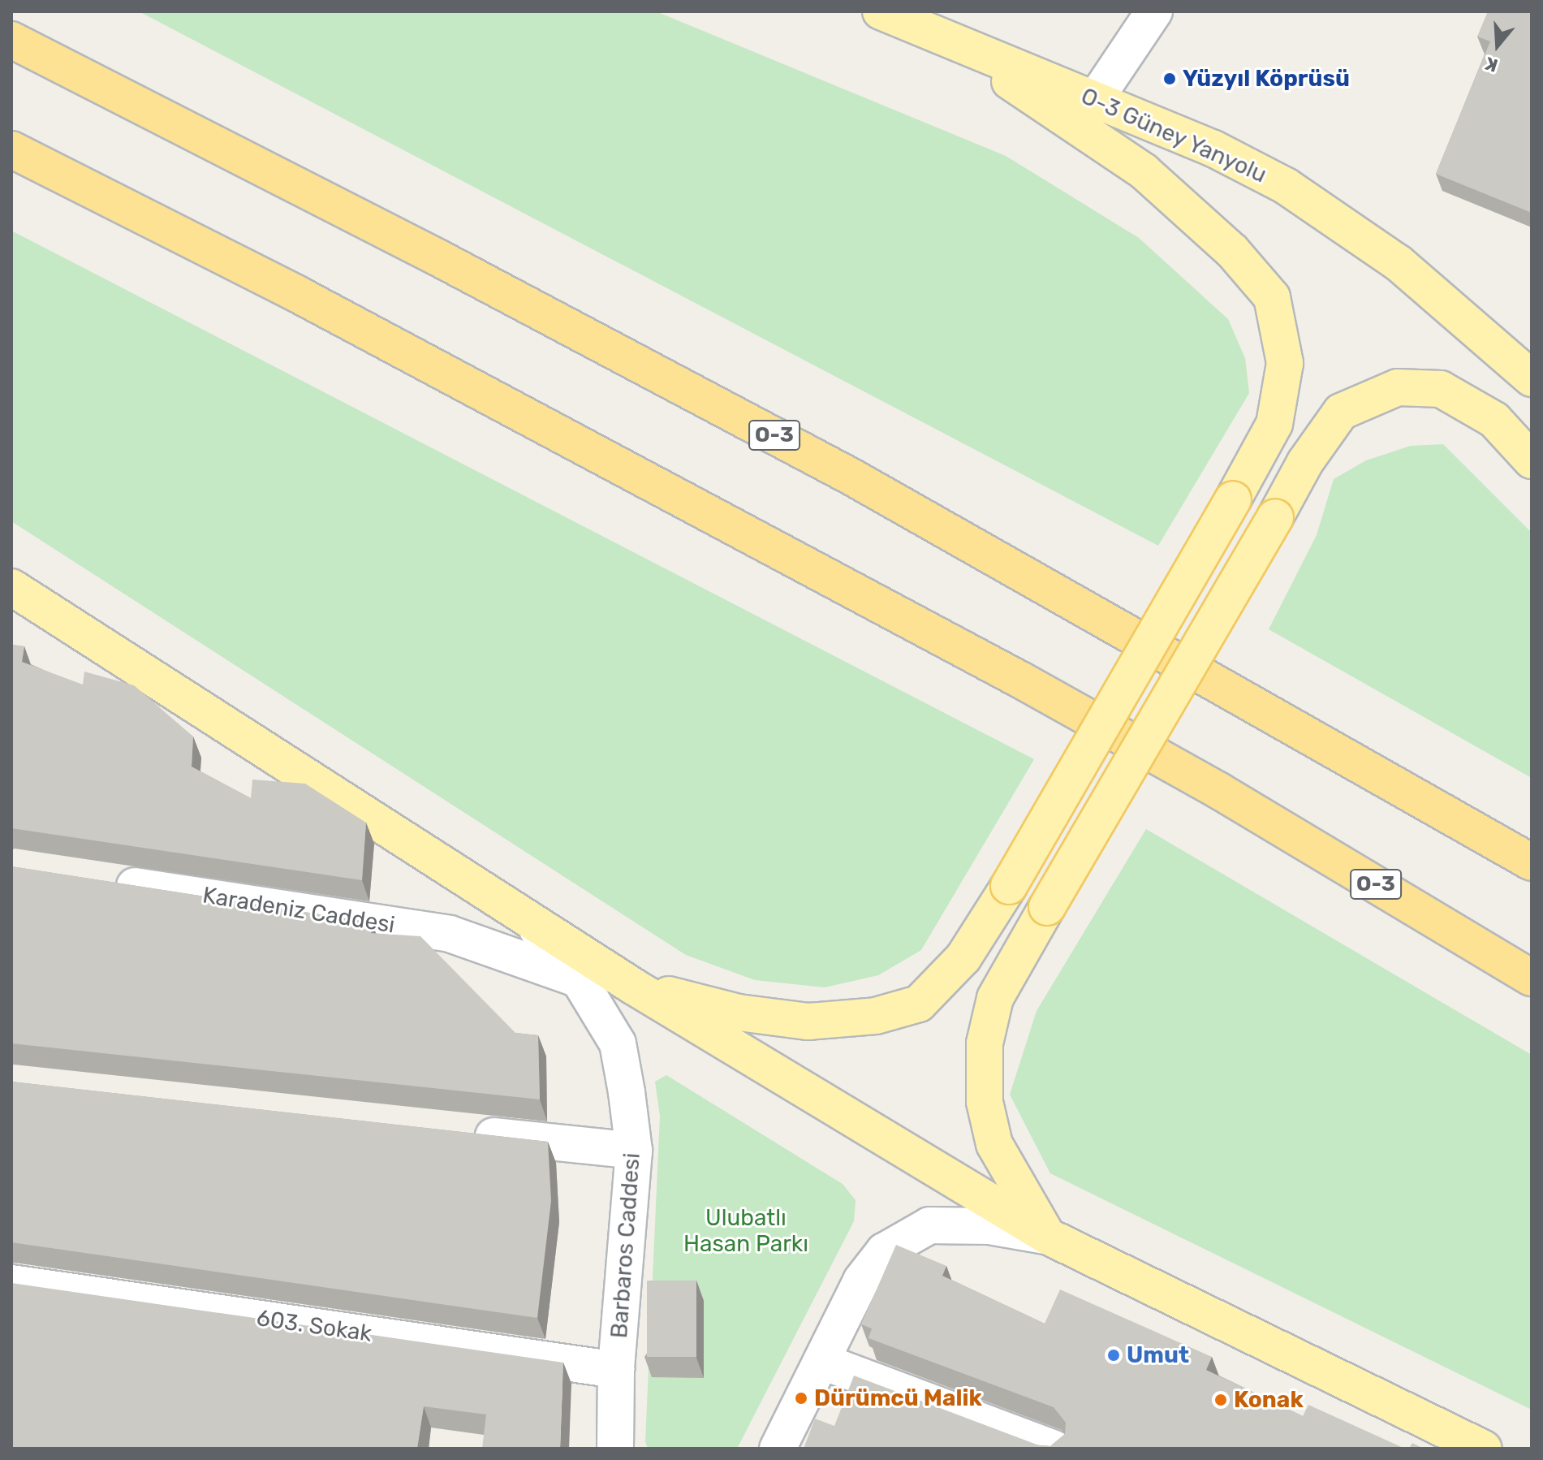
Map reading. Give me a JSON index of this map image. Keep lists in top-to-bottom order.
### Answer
{
  "streets": {
    "highway": ["O-3"],
    "main road": ["O-3 Güney Yanyolu"],
    "street": ["Karadeniz Caddesi", "Barbaros Caddesi", "603. Sokak"]
  },
  "crossings": [
    ["Karadeniz Caddesi", "Barbaros Caddesi"],
    ["Barbaros Caddesi", "603. Sokak"]
  ],
  "parks": ["Ulubatlı Hasan Parkı"],
  "places": [
    "Yüzyıl Köprüsü",
    "Umut",
    "Dürümcü Malik",
    "Konak"
  ],
  "north": "bottom"
}
